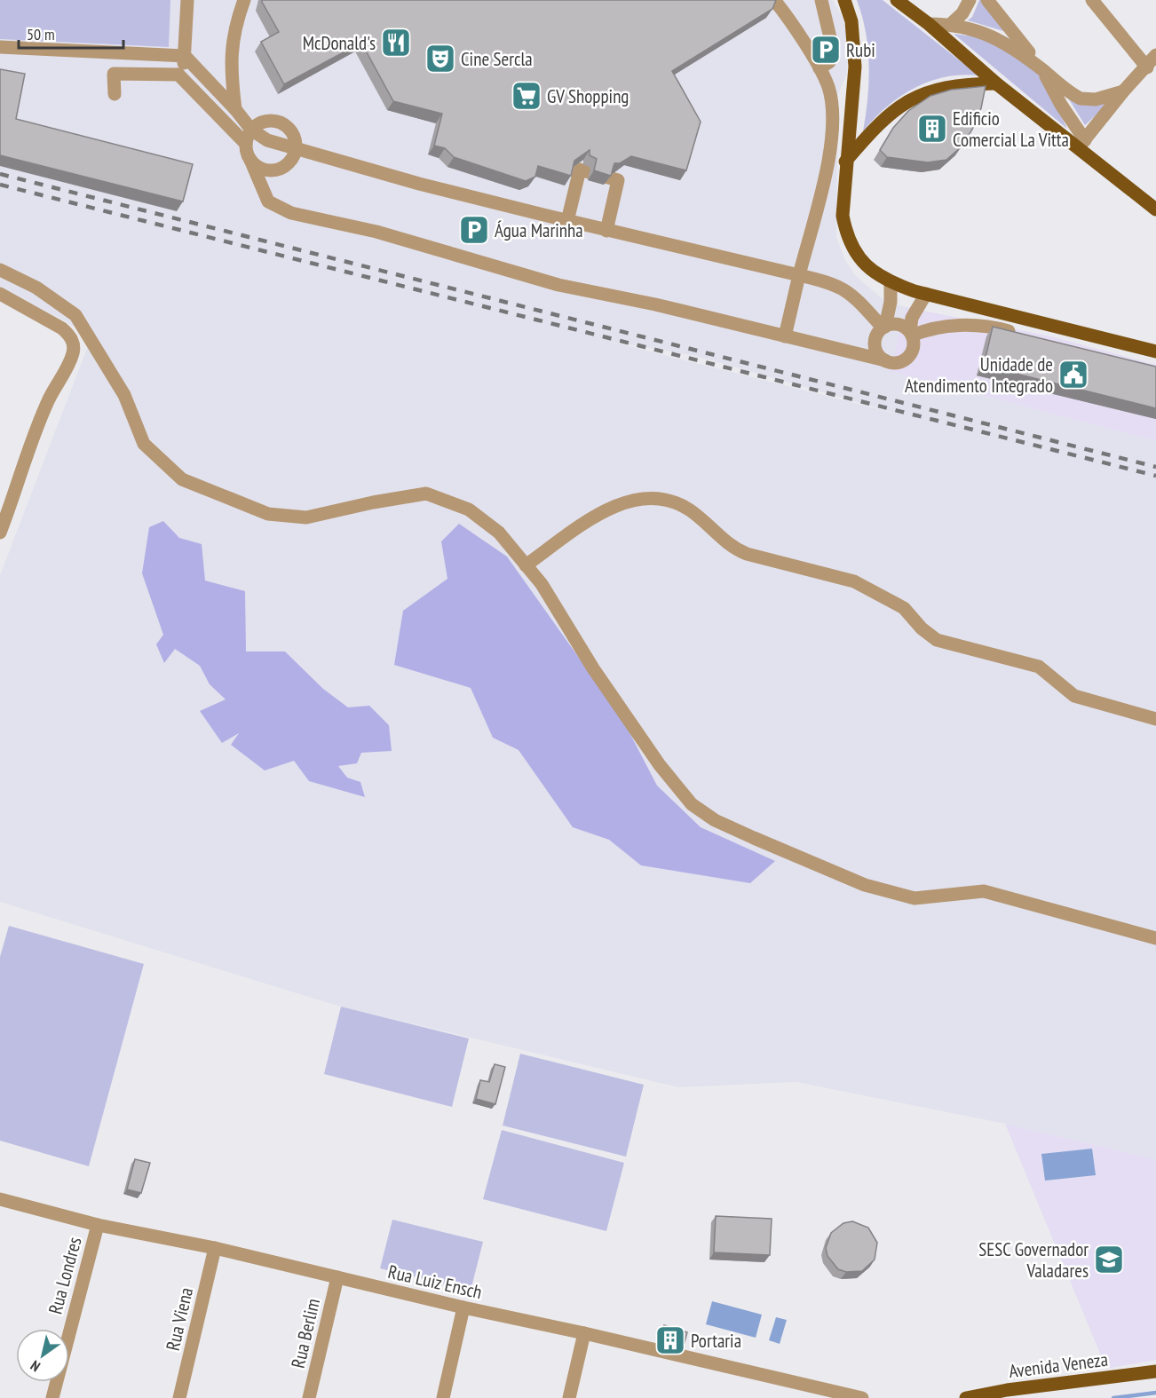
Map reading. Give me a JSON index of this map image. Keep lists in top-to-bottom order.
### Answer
{
  "streets": {
    "main road": ["Avenida Veneza"],
    "street": [
      "Rua Londres",
      "Rua Luiz Ensch",
      "Rua Viena",
      "Rua Berlim"
    ]
  },
  "crossings": [
    ["Rua Londres", "Rua Luiz Ensch"],
    ["Rua Luiz Ensch", "Rua Viena"],
    ["Rua Luiz Ensch", "Rua Berlim"]
  ],
  "places": {
    "restaurant": ["McDonald's"],
    "parking": ["Rubi", "Água Marinha"],
    "theatre": ["Cine Sercla"],
    "supermarket": ["GV Shopping"],
    "building": ["Edificio Comercial La Vitta", "Portaria"],
    "public building": ["Unidade de Atendimento Integrado"],
    "school or university": ["SESC Governador Valadares"]
  },
  "scale_bar": "50 m",
  "north": "bottom left"
}
